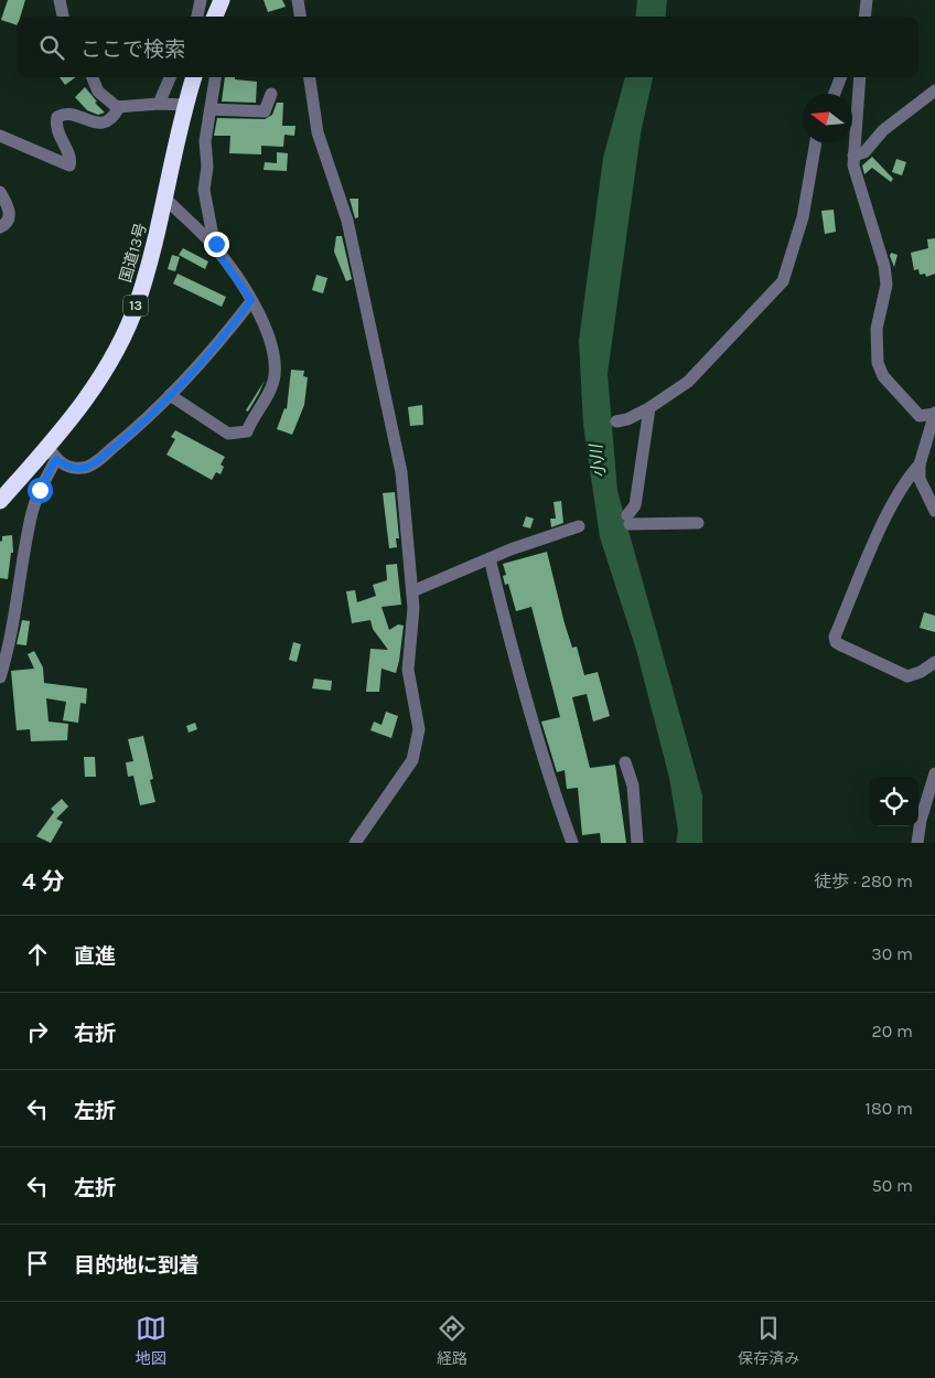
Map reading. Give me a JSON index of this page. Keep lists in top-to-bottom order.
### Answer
{
  "streets": {
    "highway": ["国道13号", "13"]
  },
  "water": ["小川"],
  "north": "left",
  "page": {
    "search": "ここで検索",
    "heading": ["4 分", "徒歩 · 280 m"],
    "list": [
      ["直進", "30 m"],
      ["右折", "20 m"],
      ["左折", "180 m"],
      ["左折", "50 m"],
      "目的地に到着"
    ],
    "nav": ["地図", "経路", "保存済み"]
  }
}
